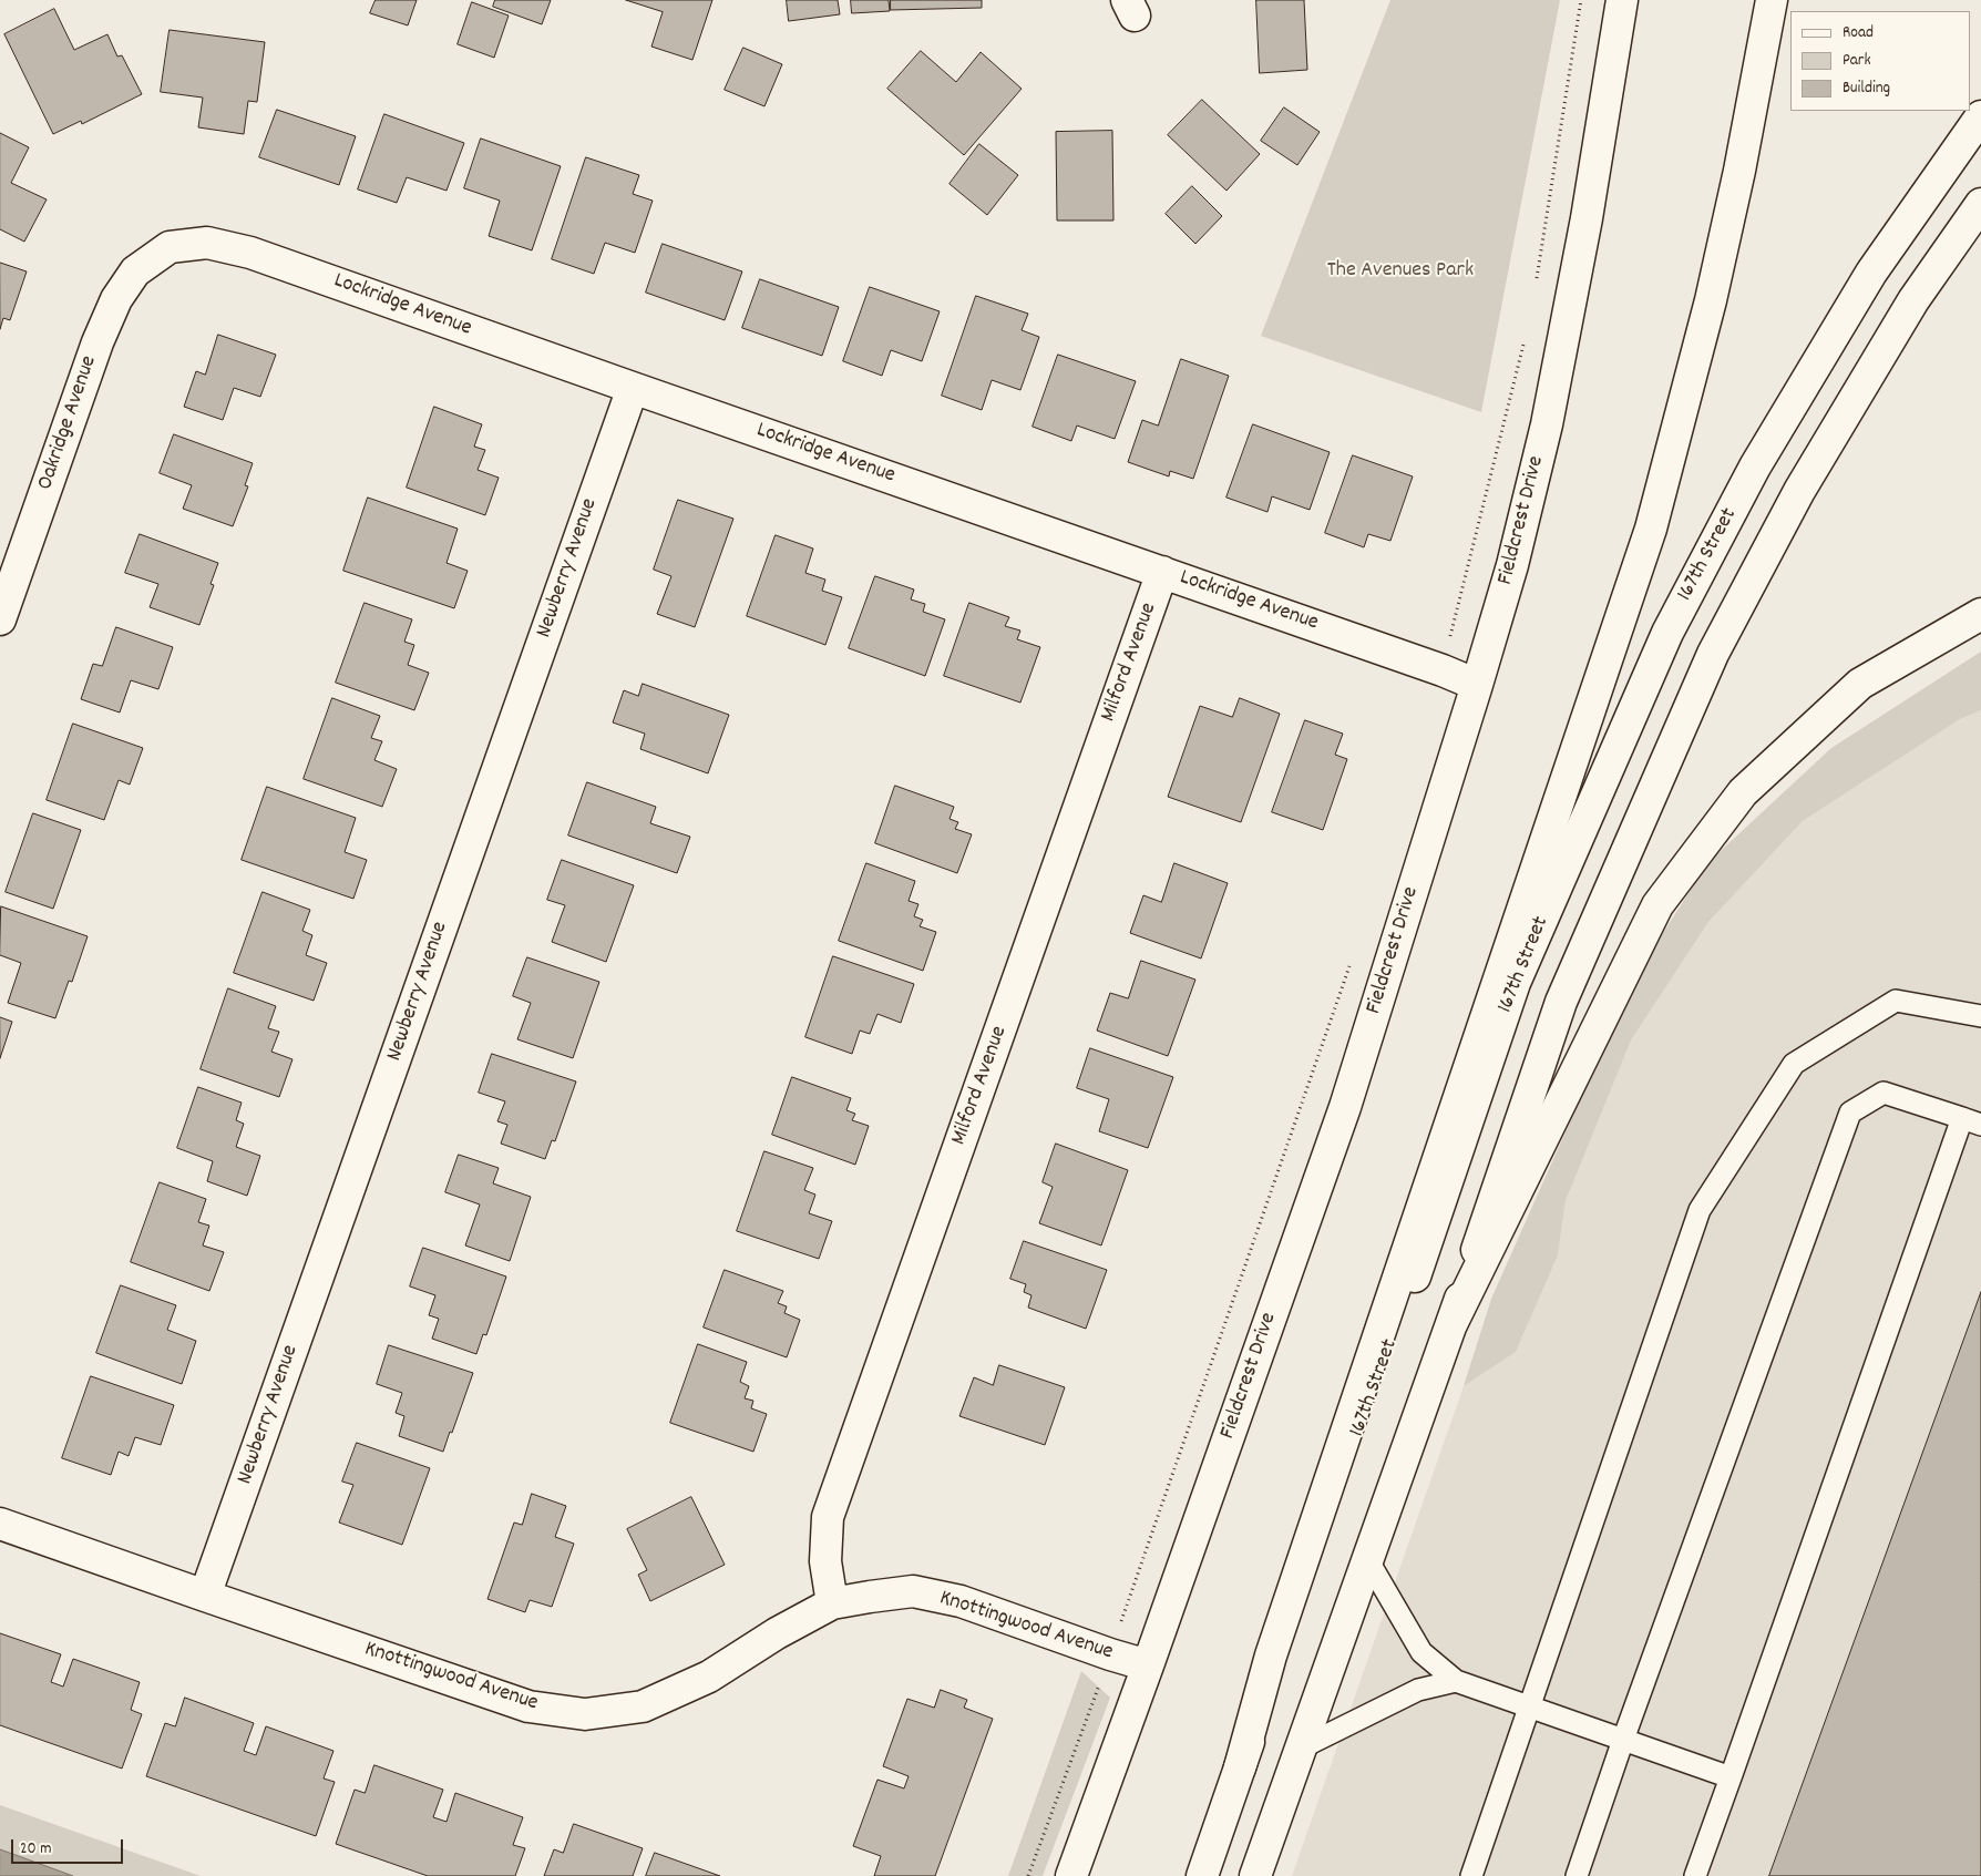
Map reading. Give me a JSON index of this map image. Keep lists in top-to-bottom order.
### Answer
{
  "streets": {
    "main road": [
      "Lockridge Avenue",
      "Oakridge Avenue",
      "Fieldcrest Drive",
      "167th Street",
      "Newberry Avenue",
      "Milford Avenue",
      "Knottingwood Avenue"
    ]
  },
  "crossings": [
    ["Lockridge Avenue", "Oakridge Avenue"],
    ["Lockridge Avenue", "Fieldcrest Drive"],
    ["Lockridge Avenue", "Newberry Avenue"],
    ["Lockridge Avenue", "Milford Avenue"],
    ["Fieldcrest Drive", "Knottingwood Avenue"],
    ["Newberry Avenue", "Knottingwood Avenue"],
    ["Milford Avenue", "Knottingwood Avenue"]
  ],
  "parks": ["The Avenues Park"],
  "legend": ["Road", "Park", "Building"],
  "scale_bar": "20 m"
}
